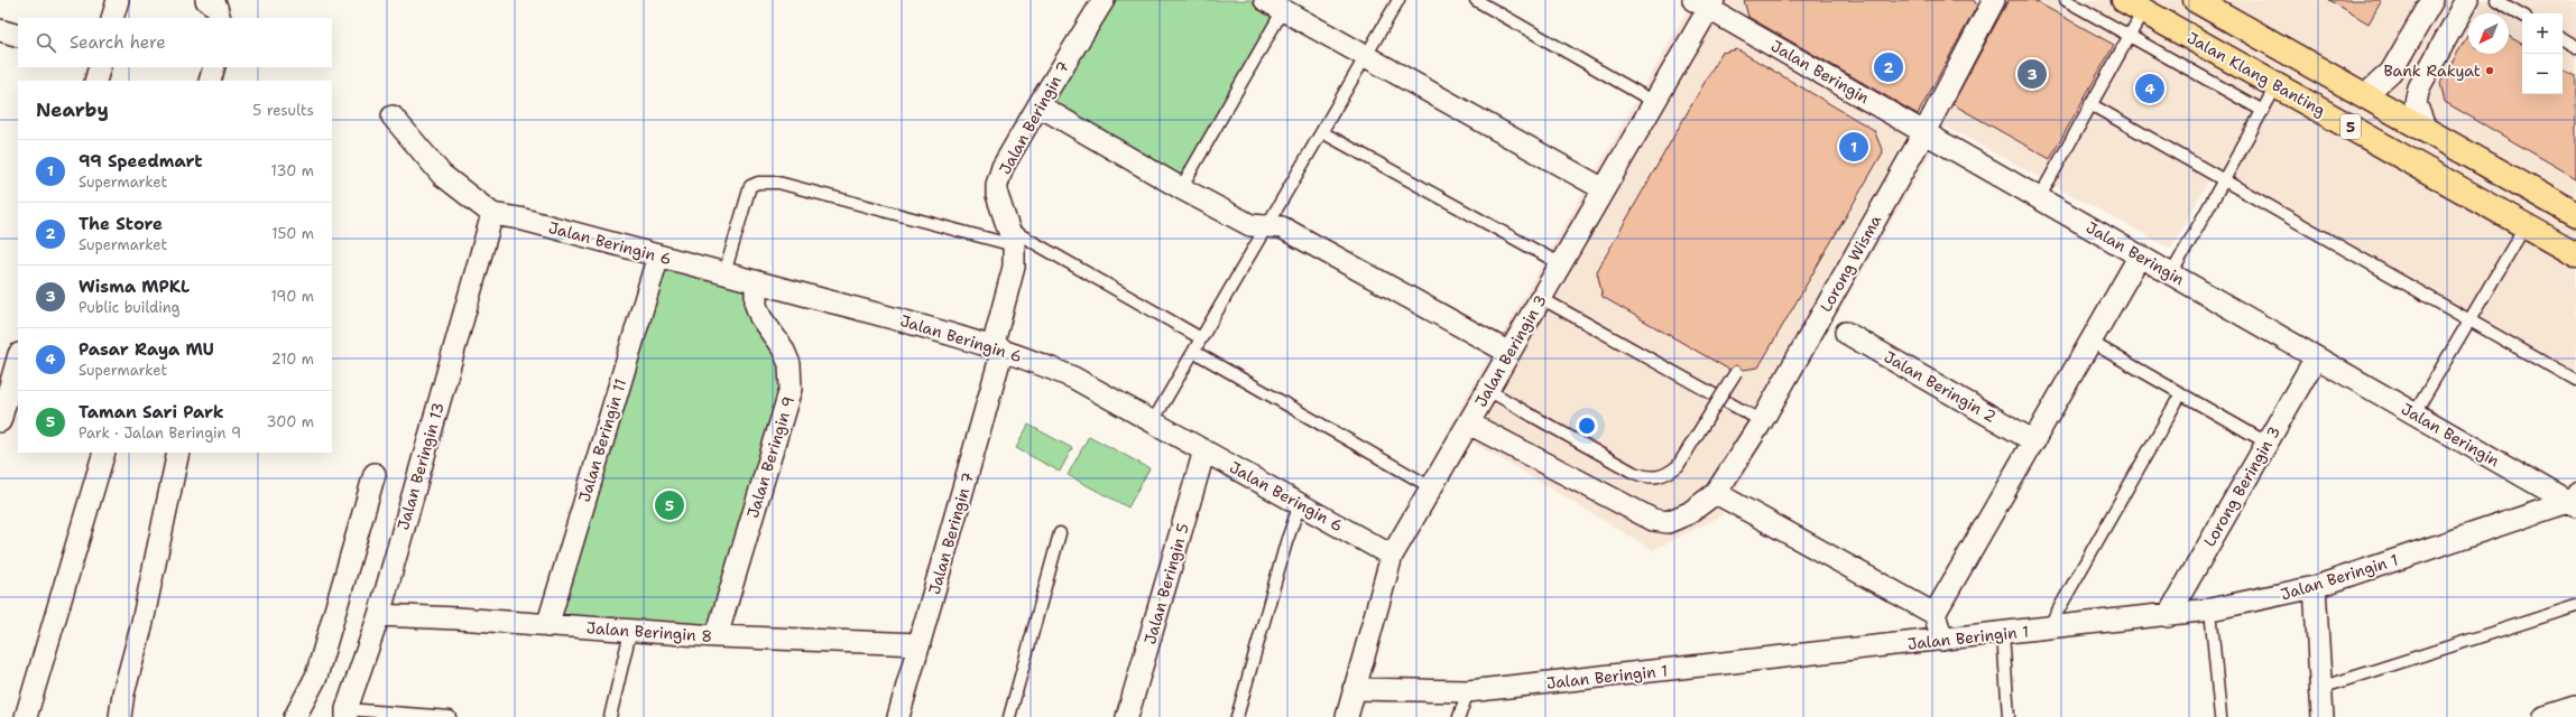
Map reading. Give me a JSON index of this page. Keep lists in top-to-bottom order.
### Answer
{
  "streets": {
    "highway": ["Jalan Klang Banting", "5"],
    "street": [
      "Jalan Beringin",
      "Jalan Beringin 7",
      "Jalan Beringin 6",
      "Lorong Wisma",
      "Jalan Beringin 3",
      "Jalan Beringin 2",
      "Jalan Beringin 11",
      "Jalan Beringin 9",
      "Jalan Beringin 13",
      "Lorong Beringin 3",
      "Jalan Beringin 1",
      "Jalan Beringin 5",
      "Jalan Beringin 8"
    ]
  },
  "crossings": [
    ["Jalan Beringin", "Lorong Wisma"],
    ["Jalan Beringin", "Jalan Beringin 3"],
    ["Jalan Beringin", "Lorong Beringin 3"],
    ["Jalan Beringin", "Jalan Beringin 1"],
    ["Jalan Beringin 7", "Jalan Beringin 6"],
    ["Jalan Beringin 7", "Jalan Beringin 8"],
    ["Jalan Beringin 6", "Jalan Beringin 3"],
    ["Jalan Beringin 6", "Jalan Beringin 11"],
    ["Jalan Beringin 6", "Jalan Beringin 9"],
    ["Jalan Beringin 6", "Jalan Beringin 13"],
    ["Jalan Beringin 6", "Jalan Beringin 5"],
    ["Lorong Wisma", "Jalan Beringin 3"],
    ["Jalan Beringin 3", "Jalan Beringin 1"],
    ["Jalan Beringin 11", "Jalan Beringin 8"],
    ["Jalan Beringin 9", "Jalan Beringin 8"],
    ["Jalan Beringin 13", "Jalan Beringin 8"],
    ["Lorong Beringin 3", "Jalan Beringin 1"]
  ],
  "places": ["Bank Rakyat"],
  "north": "bottom left",
  "page": {
    "map_buttons": ["+", "−"],
    "search": "Search here",
    "pins": [
      "2",
      "3",
      "4",
      "1",
      "5"
    ],
    "heading": ["Nearby", "5 results"],
    "list": [
      {
        "mark": "1",
        "name": "99 Speedmart",
        "note": "Supermarket",
        "value": "130 m"
      },
      {
        "mark": "2",
        "name": "The Store",
        "note": "Supermarket",
        "value": "150 m"
      },
      {
        "mark": "3",
        "name": "Wisma MPKL",
        "note": "Public building",
        "value": "190 m"
      },
      {
        "mark": "4",
        "name": "Pasar Raya MU",
        "note": "Supermarket",
        "value": "210 m"
      },
      {
        "mark": "5",
        "name": "Taman Sari Park",
        "note": "Park · Jalan Beringin 9",
        "value": "300 m"
      }
    ]
  }
}
